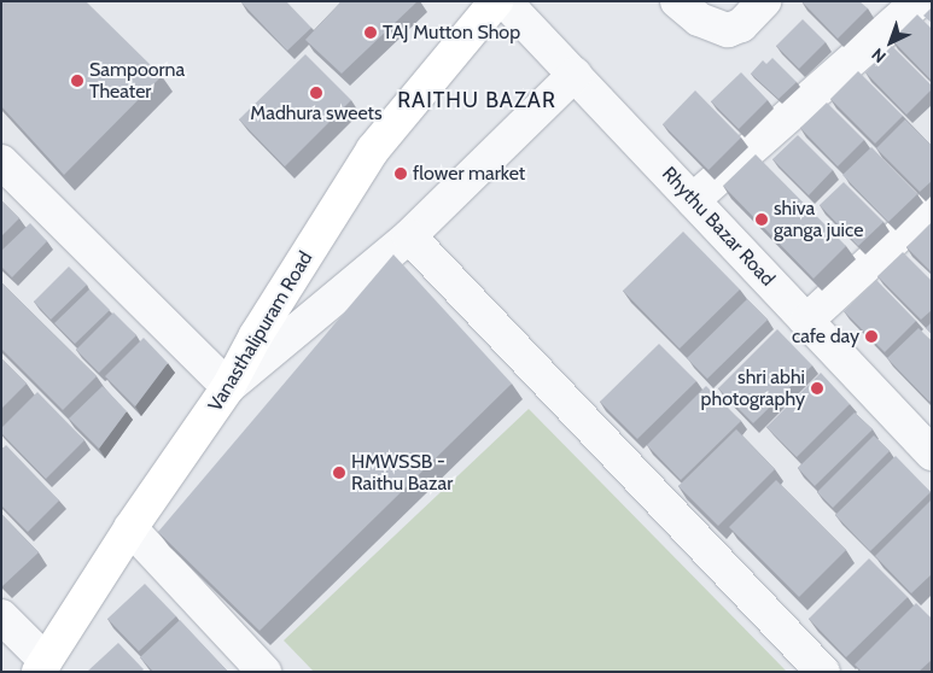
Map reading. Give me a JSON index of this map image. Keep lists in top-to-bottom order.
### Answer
{
  "streets": {
    "street": ["Rhythu Bazar Road", "Vanasthalipuram Road"]
  },
  "districts": ["RAITHU BAZAR"],
  "places": [
    "TAJ Mutton Shop",
    "Sampoorna Theater",
    "Madhura sweets",
    "flower market",
    "shiva ganga juice",
    "cafe day",
    "shri abhi photography",
    "HMWSSB - Raithu Bazar"
  ],
  "north": "bottom left"
}
